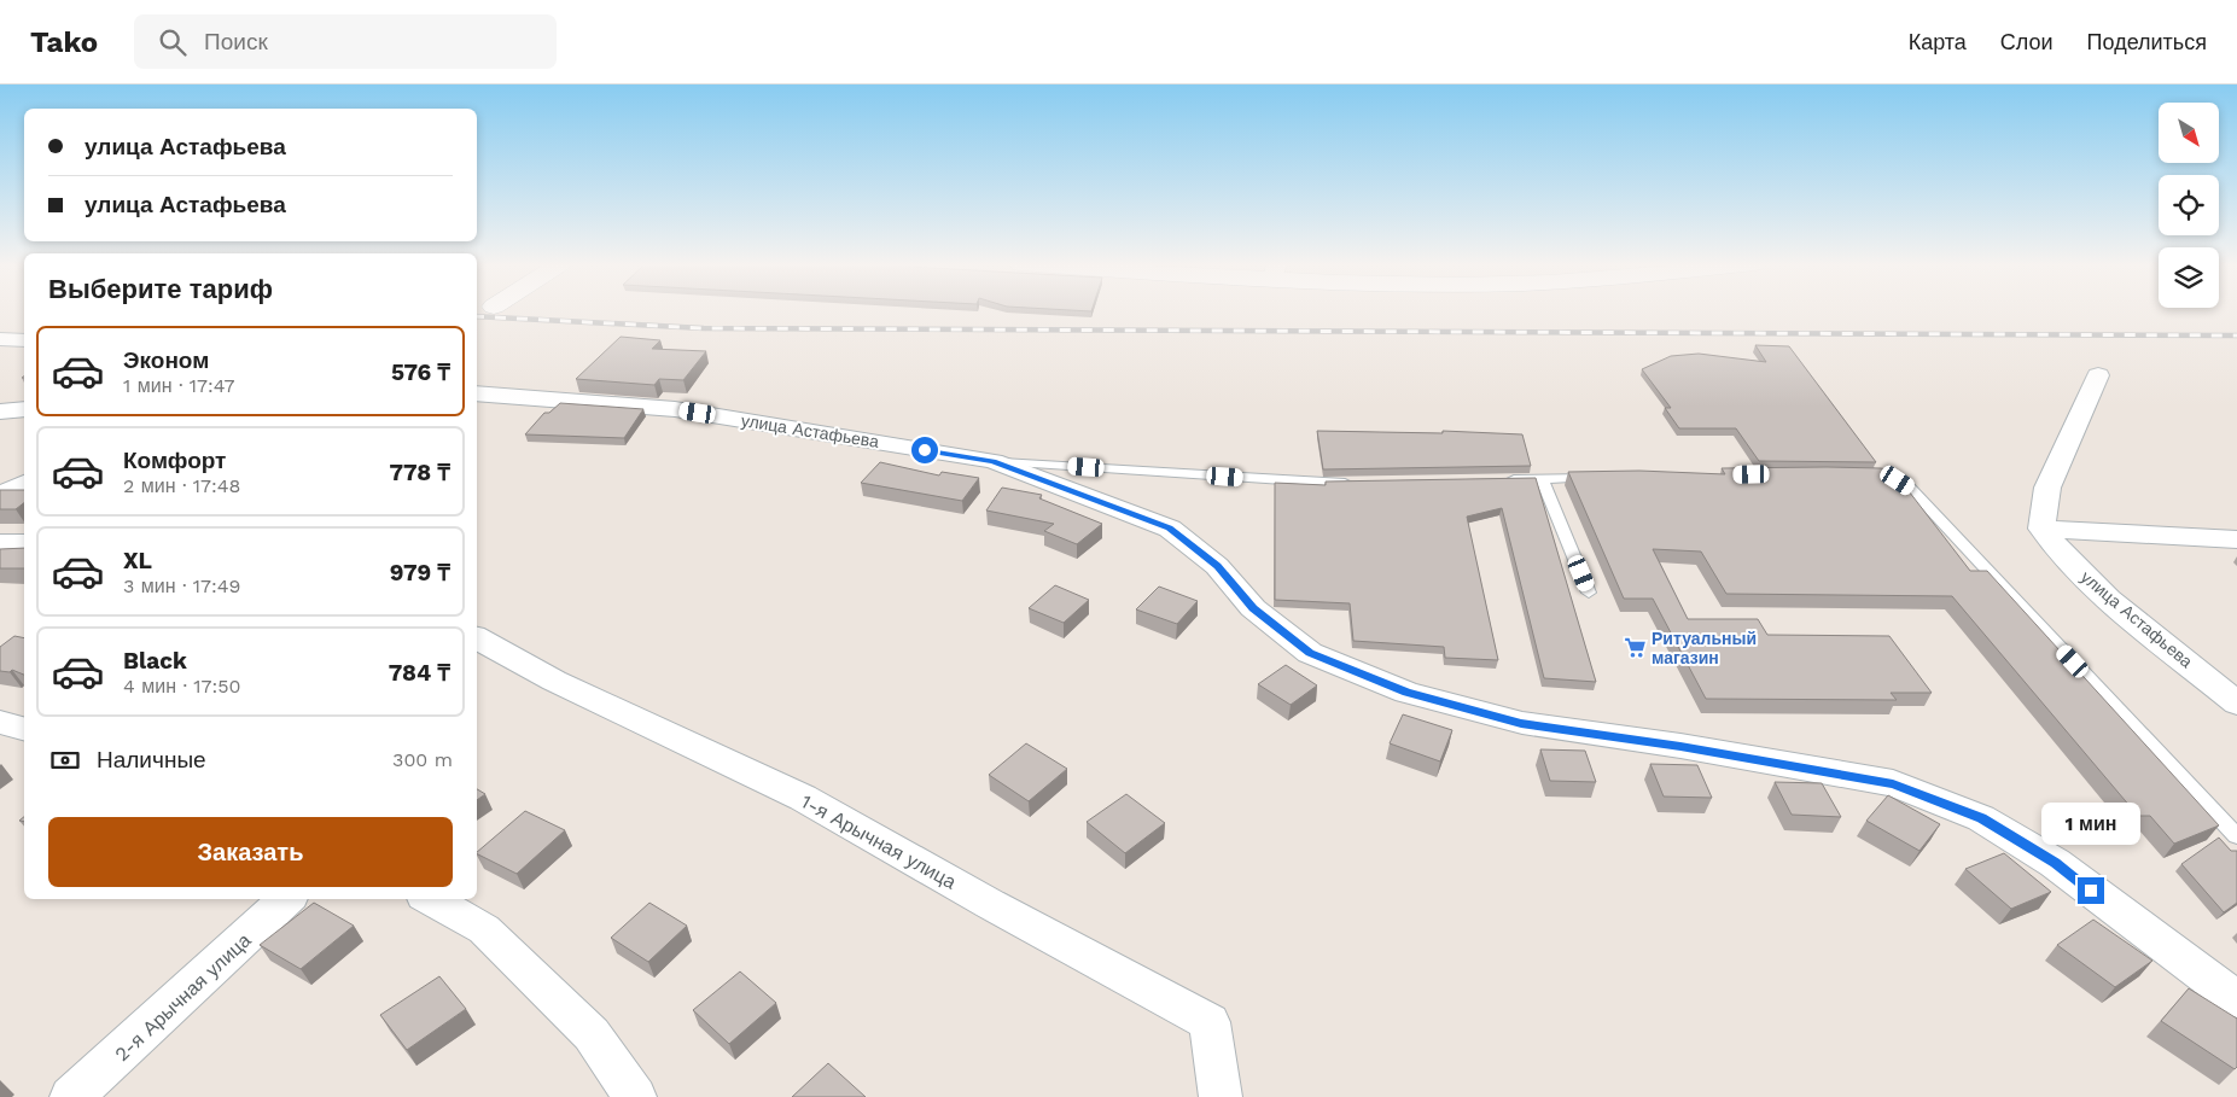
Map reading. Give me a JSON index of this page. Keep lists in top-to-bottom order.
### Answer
{
  "streets": {
    "street": ["улица Астафьева", "1-я Арычная улица", "2-я Арычная улица"]
  },
  "places": {
    "supermarket": ["Ритуальный магазин"]
  },
  "north": "bottom right",
  "page": {
    "header": "Tako",
    "search": "Поиск",
    "nav": ["Карта", "Слои", "Поделиться"],
    "banner": ["улица Астафьева", "улица Астафьева"],
    "heading": "Выберите тариф",
    "list": [
      {
        "name": "Эконом",
        "note": "1 мин · 17:47",
        "value": "576 ₸"
      },
      {
        "name": "Комфорт",
        "note": "2 мин · 17:48",
        "value": "778 ₸"
      },
      {
        "name": "XL",
        "note": "3 мин · 17:49",
        "value": "979 ₸"
      },
      {
        "name": "Black",
        "note": "4 мин · 17:50",
        "value": "784 ₸"
      }
    ],
    "pay": ["Наличные", "300 m"],
    "bubble": "1 мин",
    "buttons": "Заказать"
  }
}
